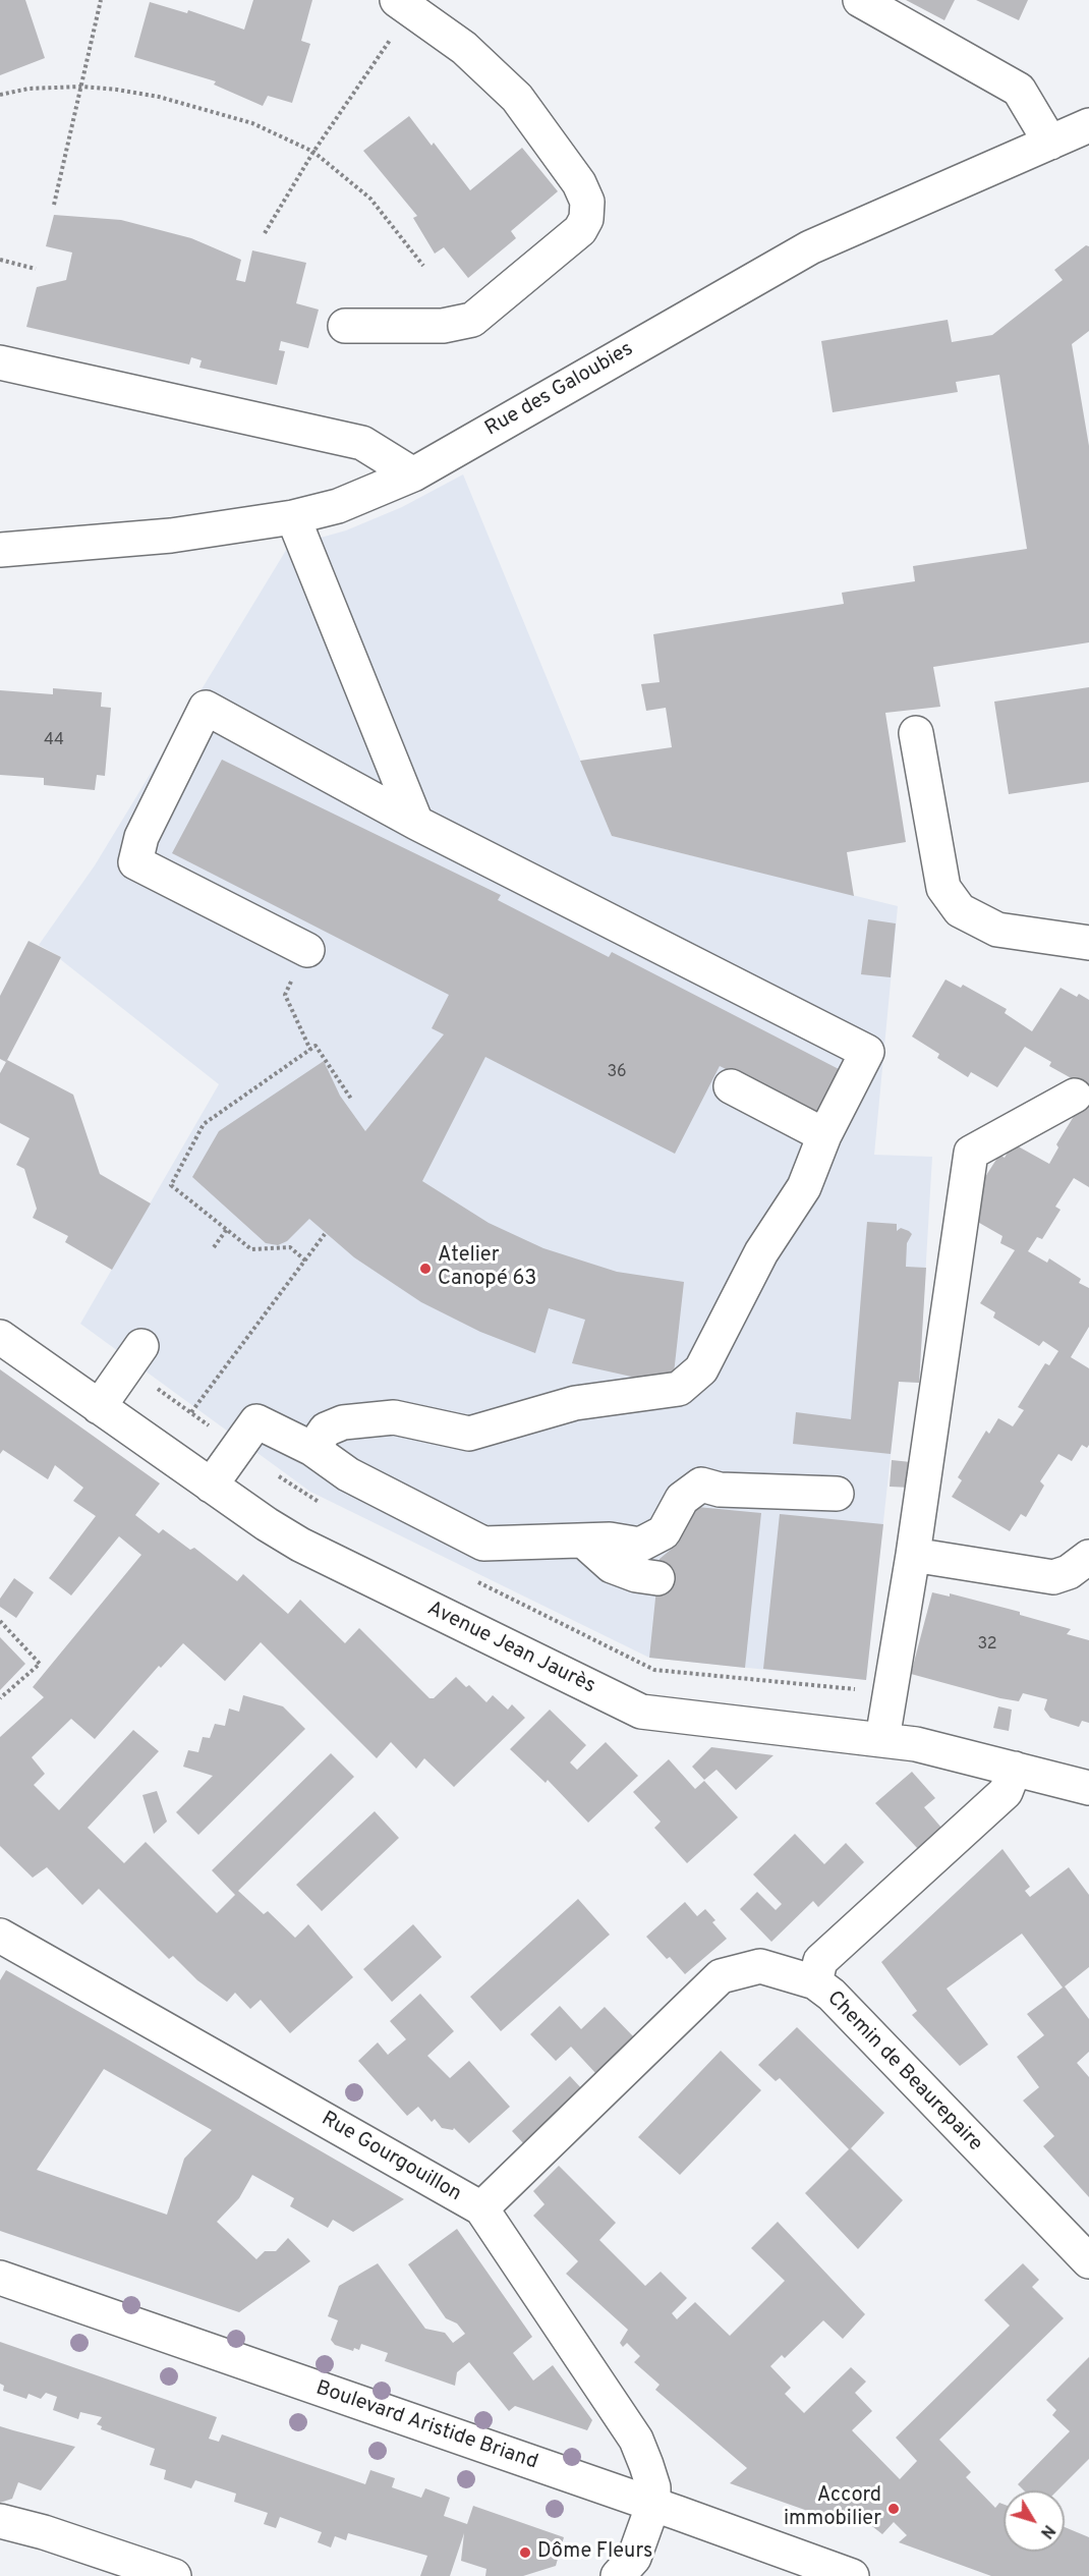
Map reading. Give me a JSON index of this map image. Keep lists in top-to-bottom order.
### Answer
{
  "streets": {
    "street": [
      "Rue des Galoubies",
      "Avenue Jean Jaurès",
      "Chemin de Beaurepaire",
      "Rue Gourgouillon",
      "Boulevard Aristide Briand"
    ]
  },
  "crossings": [
    ["Chemin de Beaurepaire", "Rue Gourgouillon"],
    ["Rue Gourgouillon", "Boulevard Aristide Briand"]
  ],
  "places": ["Atelier Canopé 63", "Accord immobilier", "Dôme Fleurs"],
  "house_numbers": ["44", "36", "32"],
  "north": "bottom right"
}
